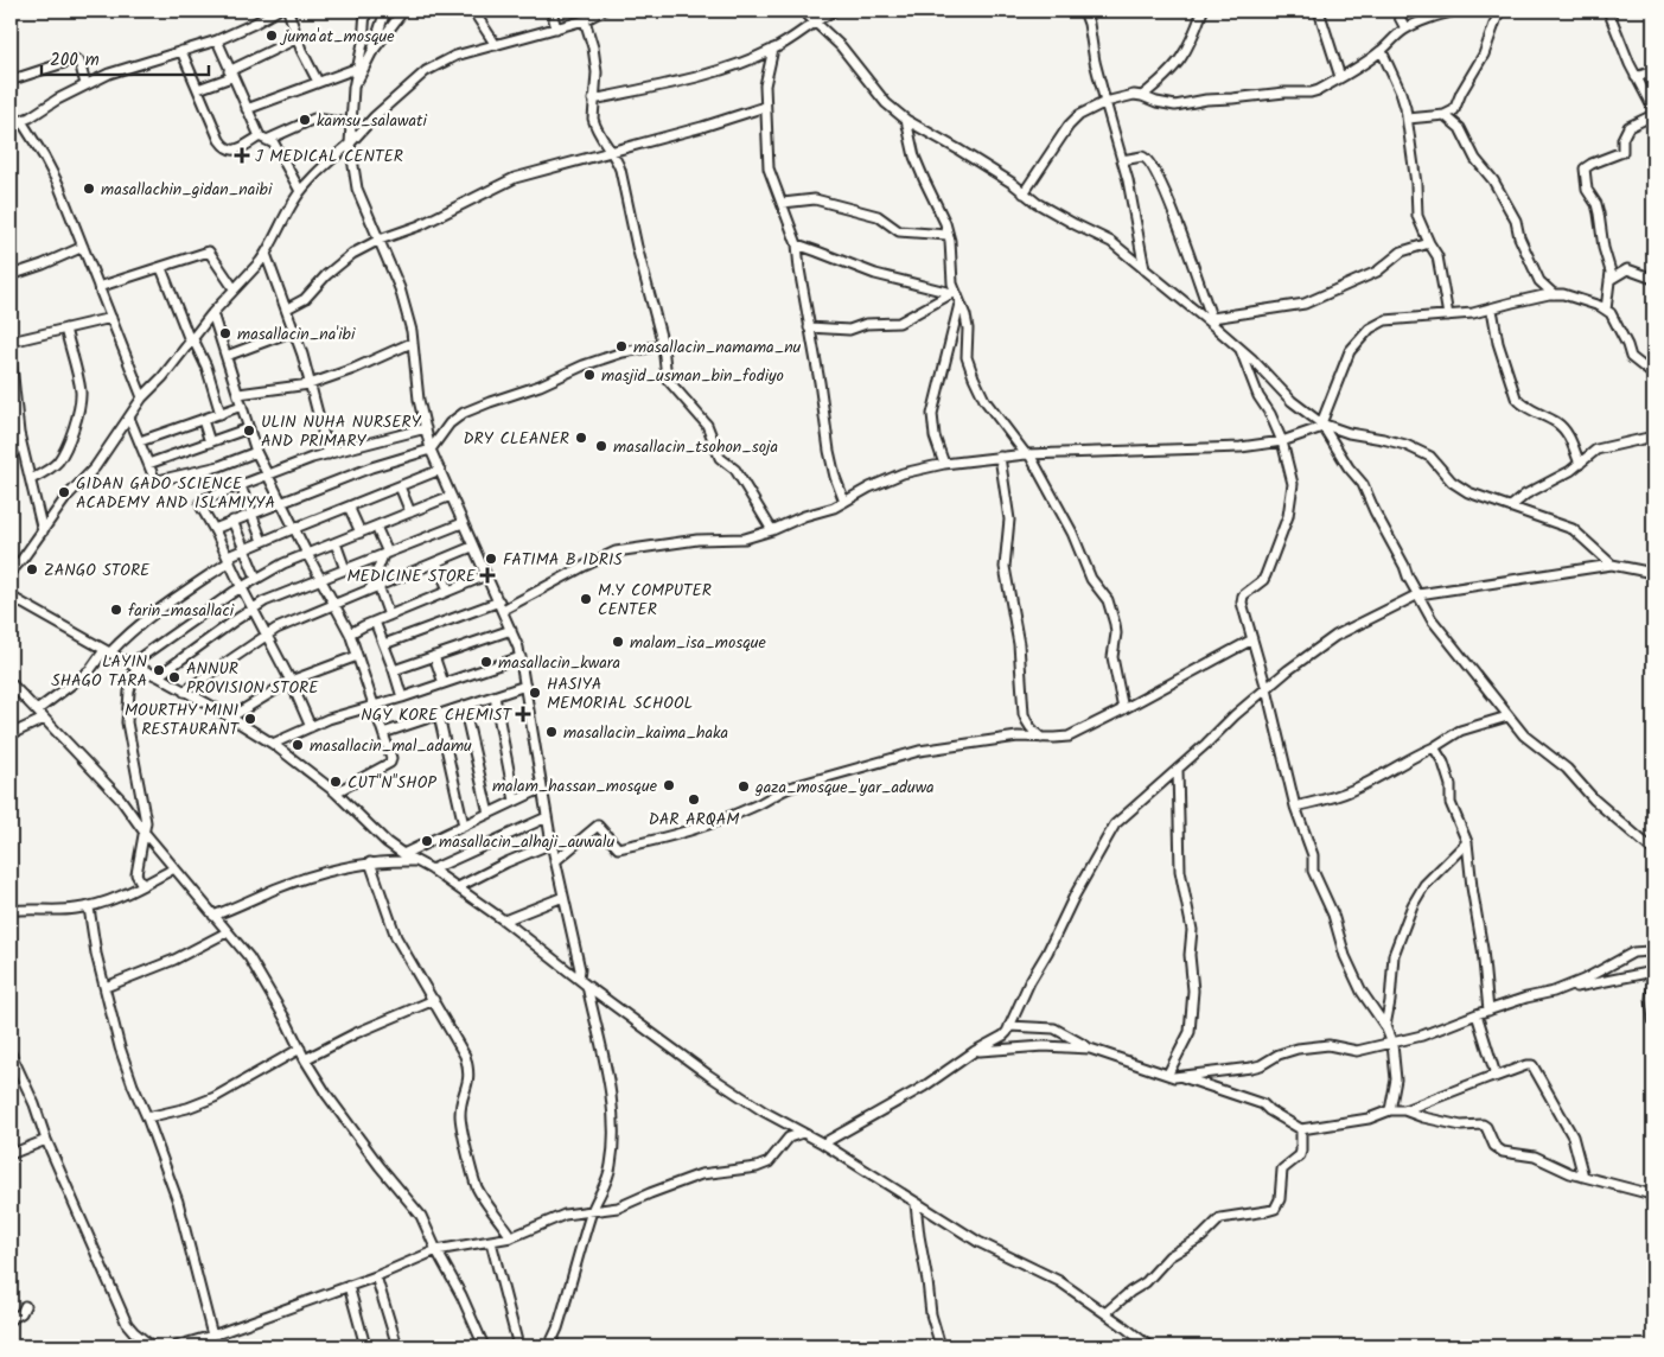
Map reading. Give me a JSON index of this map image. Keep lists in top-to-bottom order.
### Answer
{
  "places": {
    "other": [
      "juma'at_mosque",
      "kamsu_salawati",
      "masallachin_gidan_naibi",
      "masallacin_na'ibi",
      "masallacin_namama_nu",
      "masjid_usman_bin_fodiyo",
      "ULIN NUHA NURSERY AND PRIMARY",
      "DRY CLEANER",
      "masallacin_tsohon_soja",
      "GIDAN GADO SCIENCE ACADEMY AND ISLAMIYYA",
      "FATIMA B IDRIS",
      "ZANGO STORE",
      "M.Y COMPUTER CENTER",
      "farin_masallaci",
      "malam_isa_mosque",
      "masallacin_kwara",
      "LAYIN SHAGO TARA",
      "ANNUR PROVISION STORE",
      "HASIYA MEMORIAL SCHOOL",
      "MOURTHY MINI RESTAURANT",
      "masallacin_kaima_haka",
      "masallacin_mal_adamu",
      "CUT''N''SHOP",
      "malam_hassan_mosque",
      "gaza_mosque_'yar_aduwa",
      "DAR ARQAM",
      "masallacin_alhaji_auwalu"
    ],
    "health": ["J MEDICAL CENTER", "MEDICINE STORE", "NGY KORE CHEMIST"]
  },
  "scale_bar": "200 m"
}
